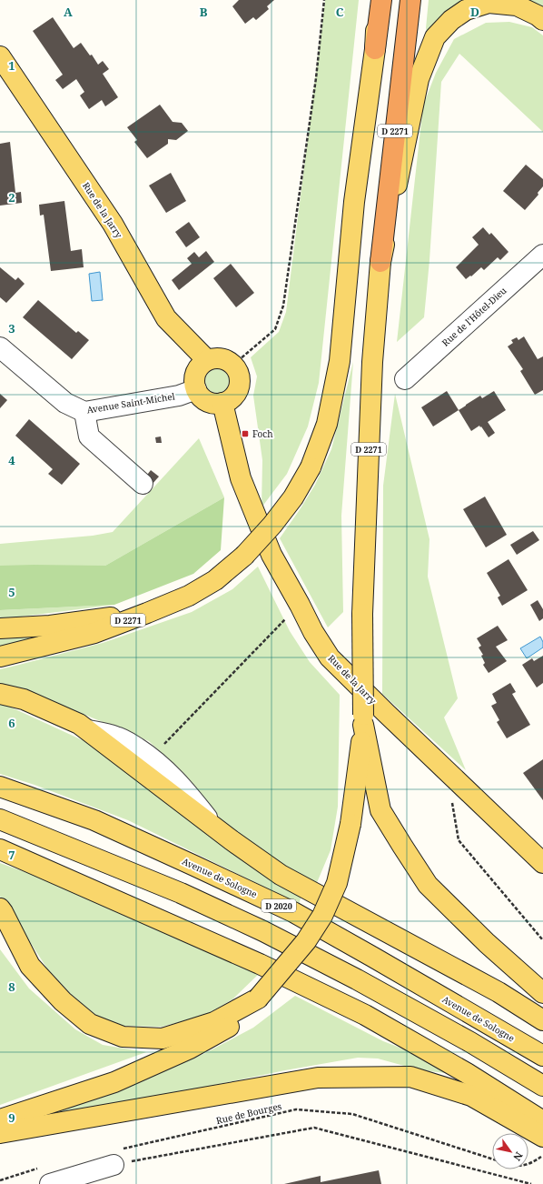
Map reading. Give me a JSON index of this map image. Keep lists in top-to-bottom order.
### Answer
{
  "streets": {
    "highway": ["D 2271"],
    "main road": ["Rue de la Jarry", "Avenue de Sologne", "D 2020"],
    "street": ["Rue de l'Hôtel-Dieu", "Avenue Saint-Michel"],
    "path": ["Rue de Bourges"]
  },
  "crossings": [
    ["Rue de la Jarry", "Avenue Saint-Michel"]
  ],
  "places": {
    "transit": ["Foch"]
  },
  "north": "bottom right",
  "grid": {
    "columns": [
      "A",
      "B",
      "C",
      "D"
    ],
    "rows": [
      "1",
      "2",
      "3",
      "4",
      "5",
      "6",
      "7",
      "8",
      "9"
    ]
  }
}
